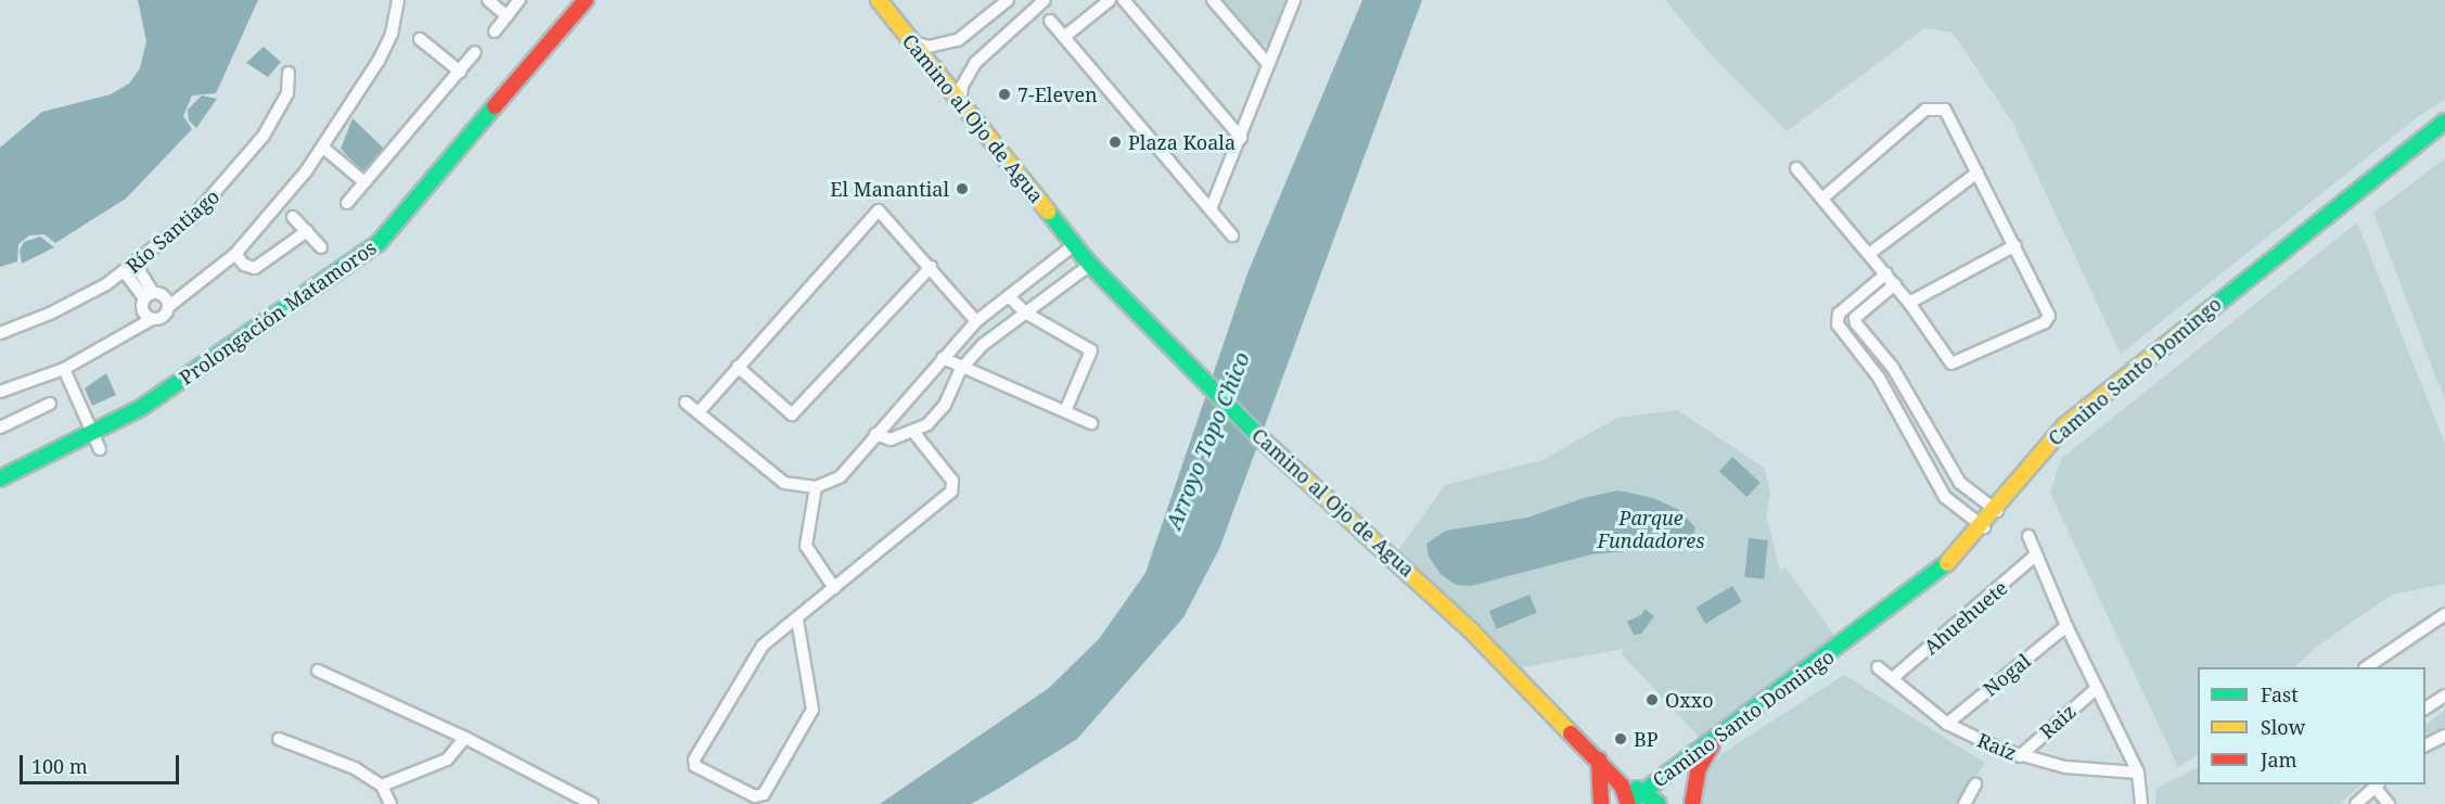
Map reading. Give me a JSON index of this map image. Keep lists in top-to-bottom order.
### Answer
{
  "streets": {
    "street": [
      "Camino al Ojo de Agua",
      "Río Santiago",
      "Prolongación Matamoros",
      "Camino Santo Domingo",
      "Ahuehuete",
      "Nogal",
      "Raiz",
      "Raíz"
    ]
  },
  "crossings": [
    ["Camino al Ojo de Agua", "Camino Santo Domingo"],
    ["Ahuehuete", "Raíz"],
    ["Nogal", "Raíz"],
    ["Raiz", "Raíz"]
  ],
  "water": ["Arroyo Topo Chico"],
  "parks": ["Parque Fundadores"],
  "places": [
    "7-Eleven",
    "Plaza Koala",
    "El Manantial",
    "Oxxo",
    "BP"
  ],
  "legend": ["Fast", "Slow", "Jam"],
  "scale_bar": "100 m"
}
